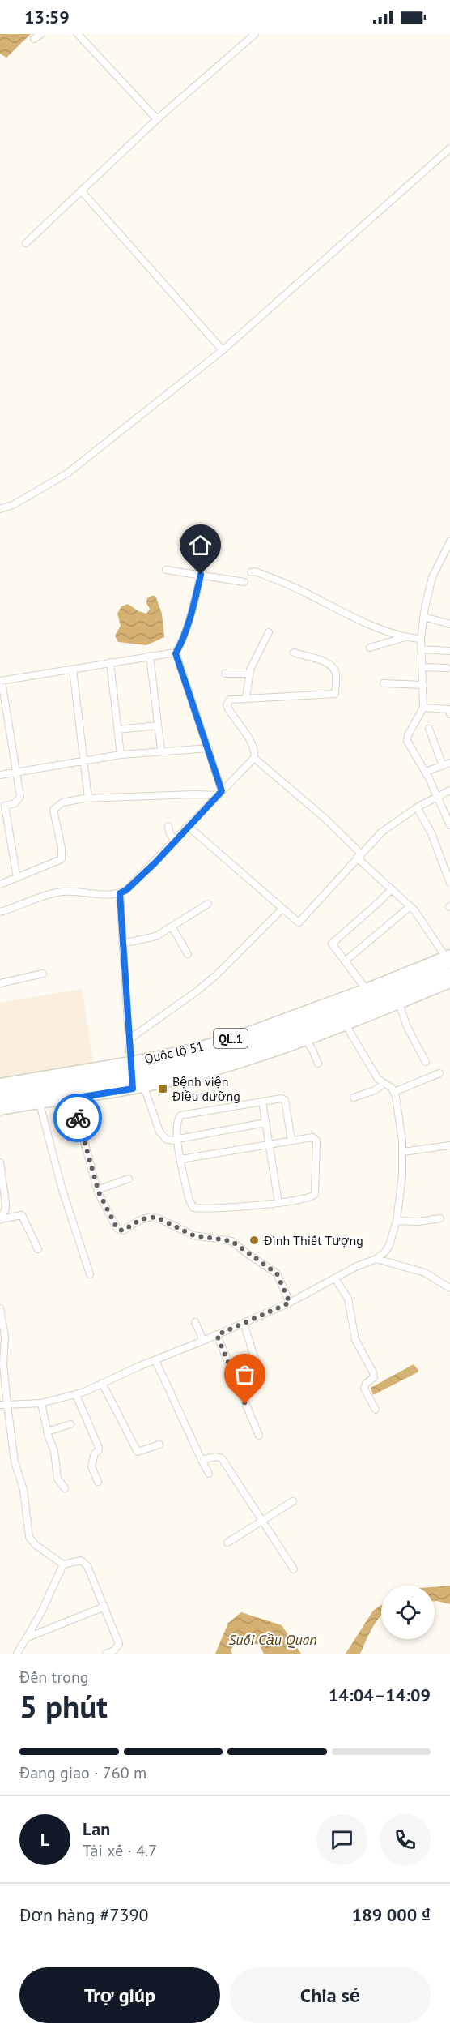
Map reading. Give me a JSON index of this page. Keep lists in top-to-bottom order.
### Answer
{
  "streets": {
    "highway": ["QL.1", "Quốc lộ 51"]
  },
  "water": ["Suối Cầu Quan"],
  "places": {
    "transit": ["Bệnh viện Điều dưỡng"],
    "other": ["Đình Thiết Tượng"]
  },
  "page": {
    "status": "13:59",
    "heading": ["5 phút", "Đến trong", "14:04–14:09"],
    "panel": [
      "Lan",
      "Tài xế · 4.7",
      "Đơn hàng #7390",
      "189 000 ₫"
    ],
    "bar": "Đang giao · 760 m",
    "round": "L",
    "buttons": ["Trợ giúp", "Chia sẻ"]
  }
}
